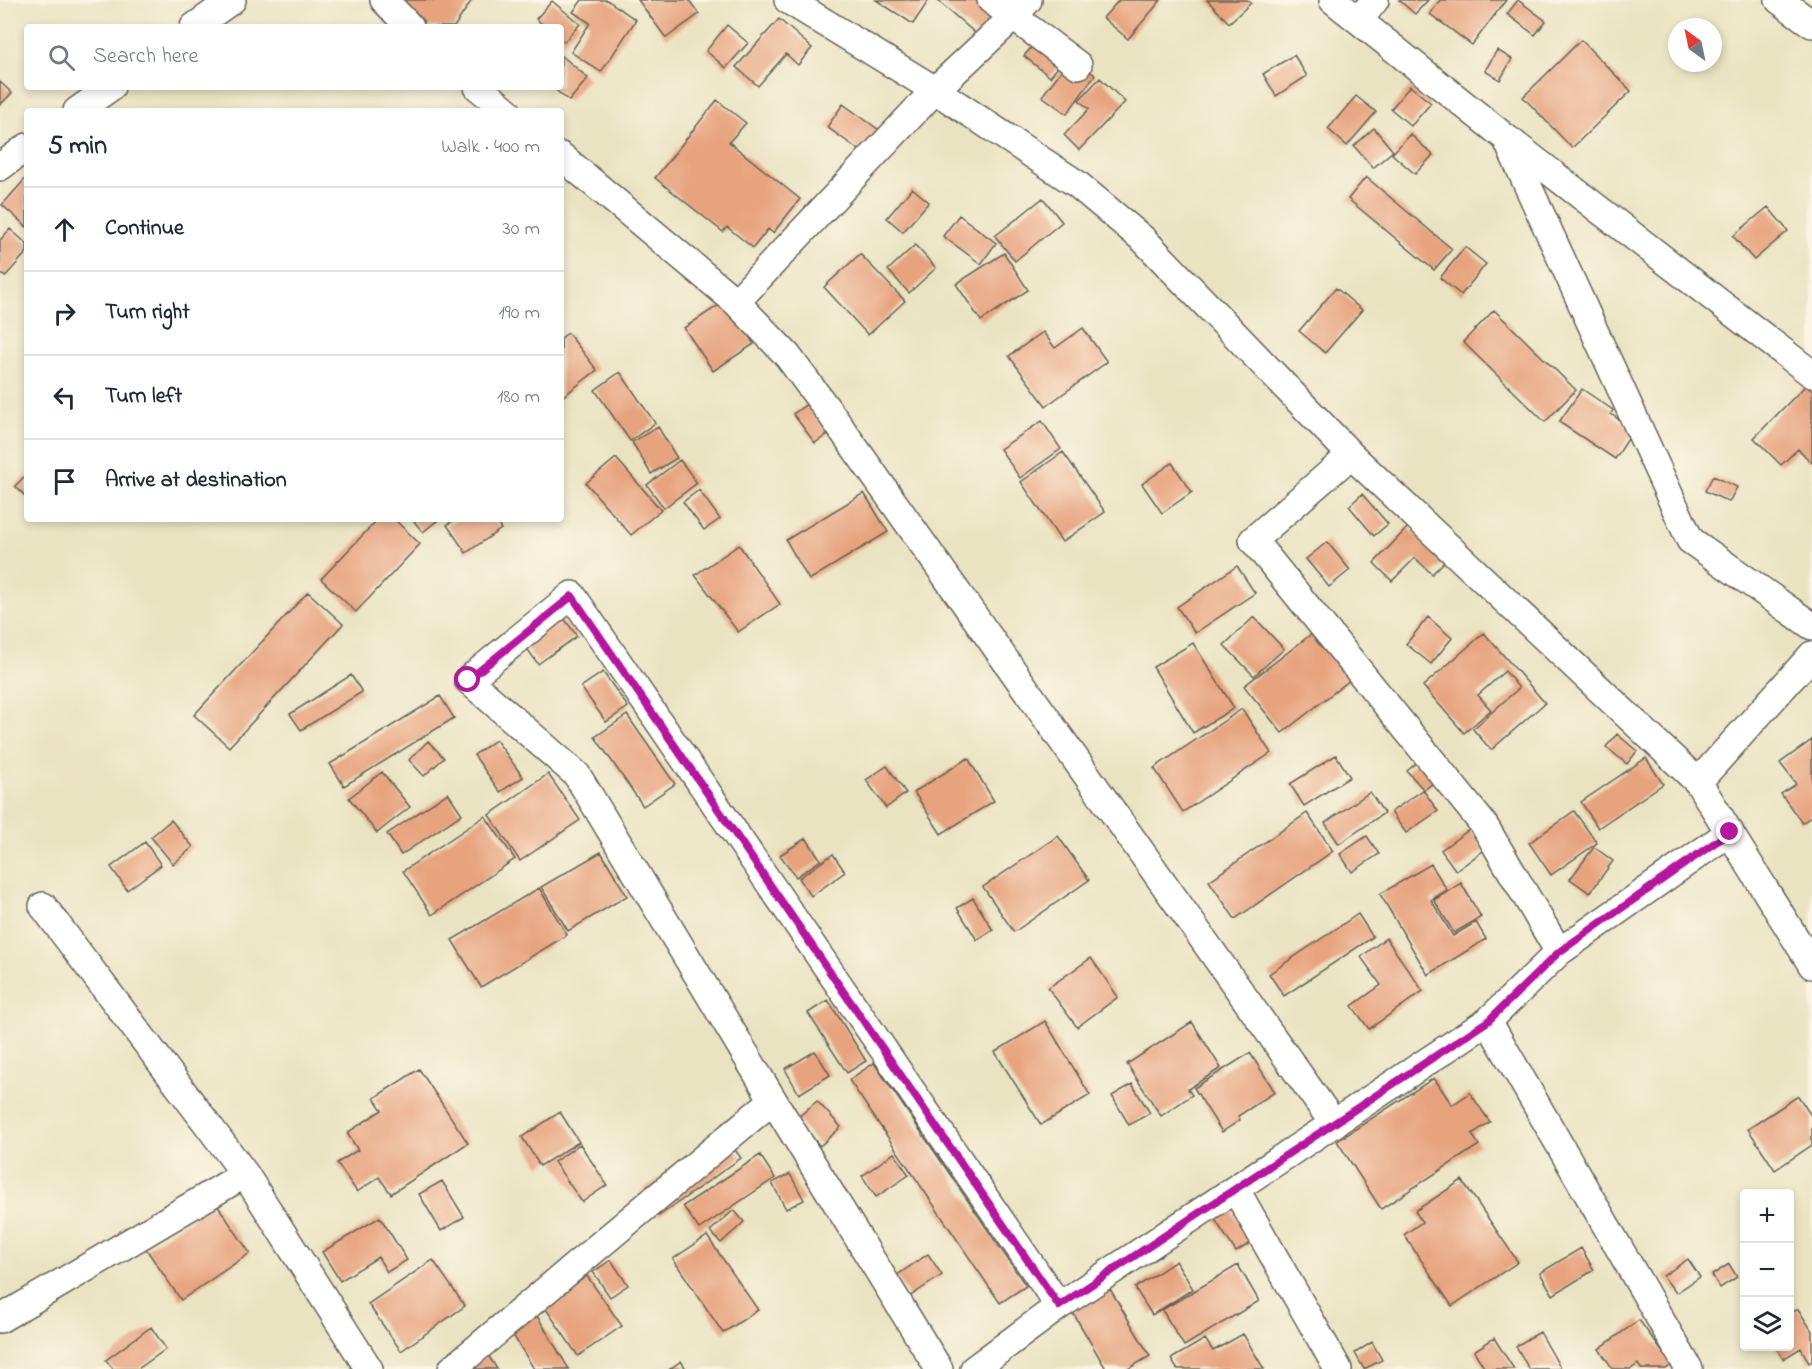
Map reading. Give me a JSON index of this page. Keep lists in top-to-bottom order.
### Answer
{
  "north": "top left",
  "page": {
    "search": "Search here",
    "heading": ["5 min", "Walk · 400 m"],
    "list": [
      ["Continue", "30 m"],
      ["Turn right", "190 m"],
      ["Turn left", "180 m"],
      "Arrive at destination"
    ],
    "map_buttons": ["+", "−"]
  }
}
